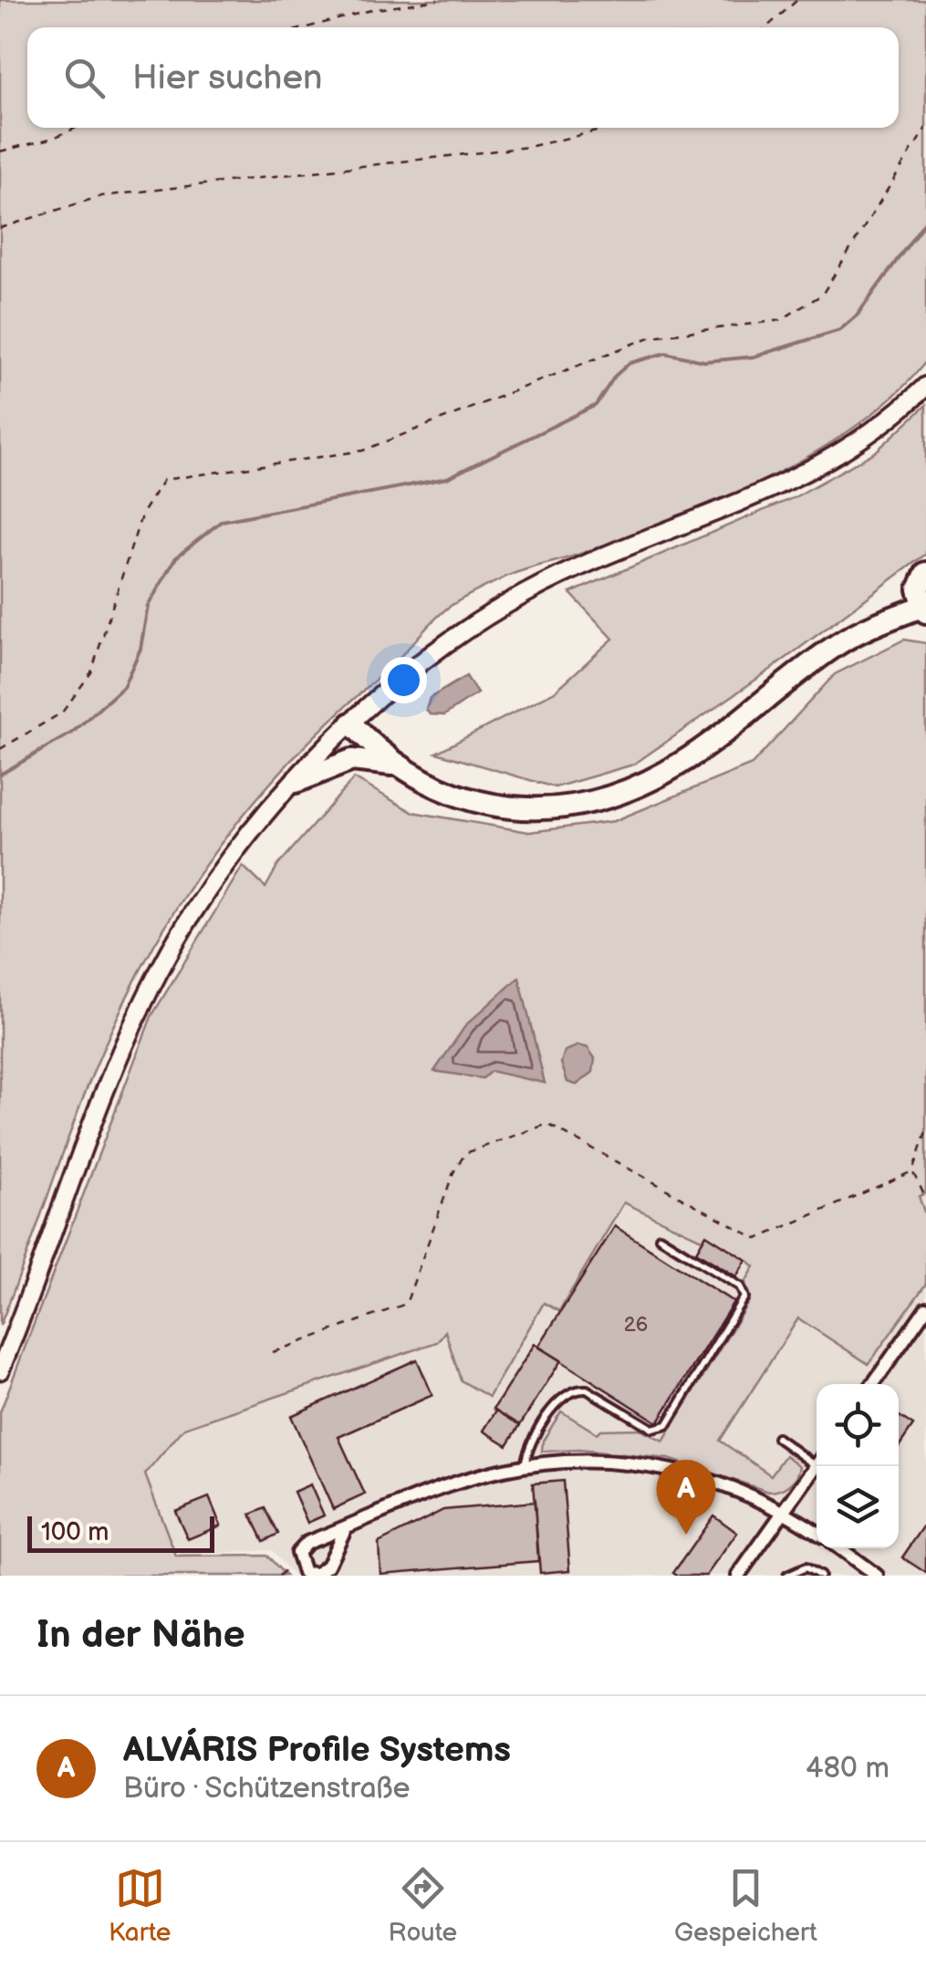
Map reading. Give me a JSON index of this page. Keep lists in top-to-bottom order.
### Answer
{
  "house_numbers": ["26"],
  "scale_bar": "100 m",
  "page": {
    "search": "Hier suchen",
    "pins": "A",
    "scale": "100 m",
    "heading": "In der Nähe",
    "list": [
      {
        "mark": "A",
        "name": "ALVÁRIS Profile Systems",
        "note": "Büro · Schützenstraße",
        "value": "480 m"
      }
    ],
    "nav": ["Karte", "Route", "Gespeichert"]
  }
}
